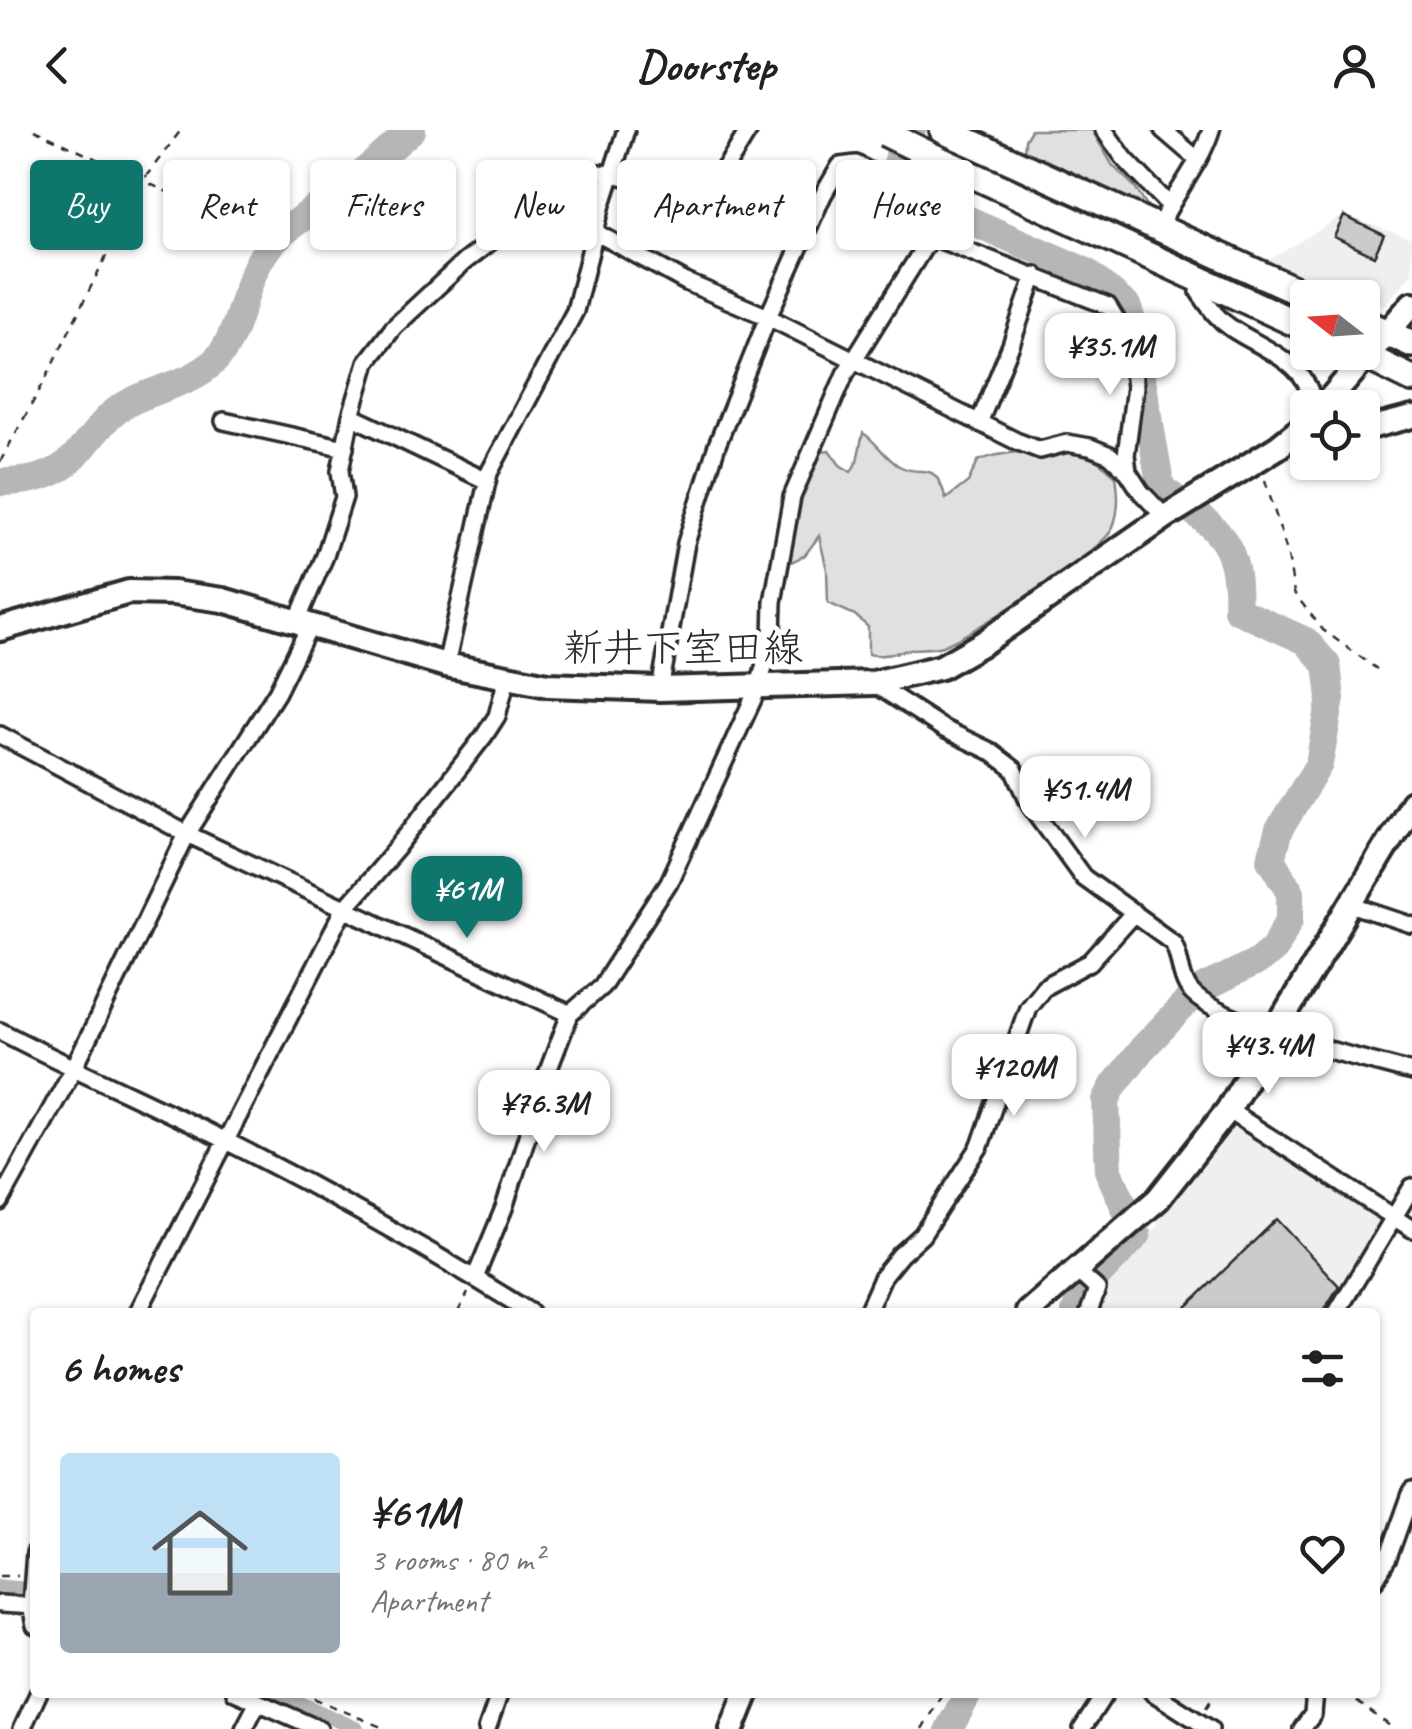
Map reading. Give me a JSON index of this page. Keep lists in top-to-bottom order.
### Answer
{
  "streets": {
    "main road": ["新井下室田線"]
  },
  "north": "left",
  "page": {
    "header": "Doorstep",
    "chip": [
      "Buy",
      "Rent",
      "Filters",
      "New",
      "Apartment",
      "House"
    ],
    "price": [
      "¥35.1M",
      "¥51.4M",
      "¥61M",
      "¥43.4M",
      "¥120M",
      "¥76.3M"
    ],
    "heading": "6 homes",
    "list": [
      {
        "name": "¥61M",
        "note": "3 rooms · 80 m² · Apartment"
      }
    ]
  }
}
